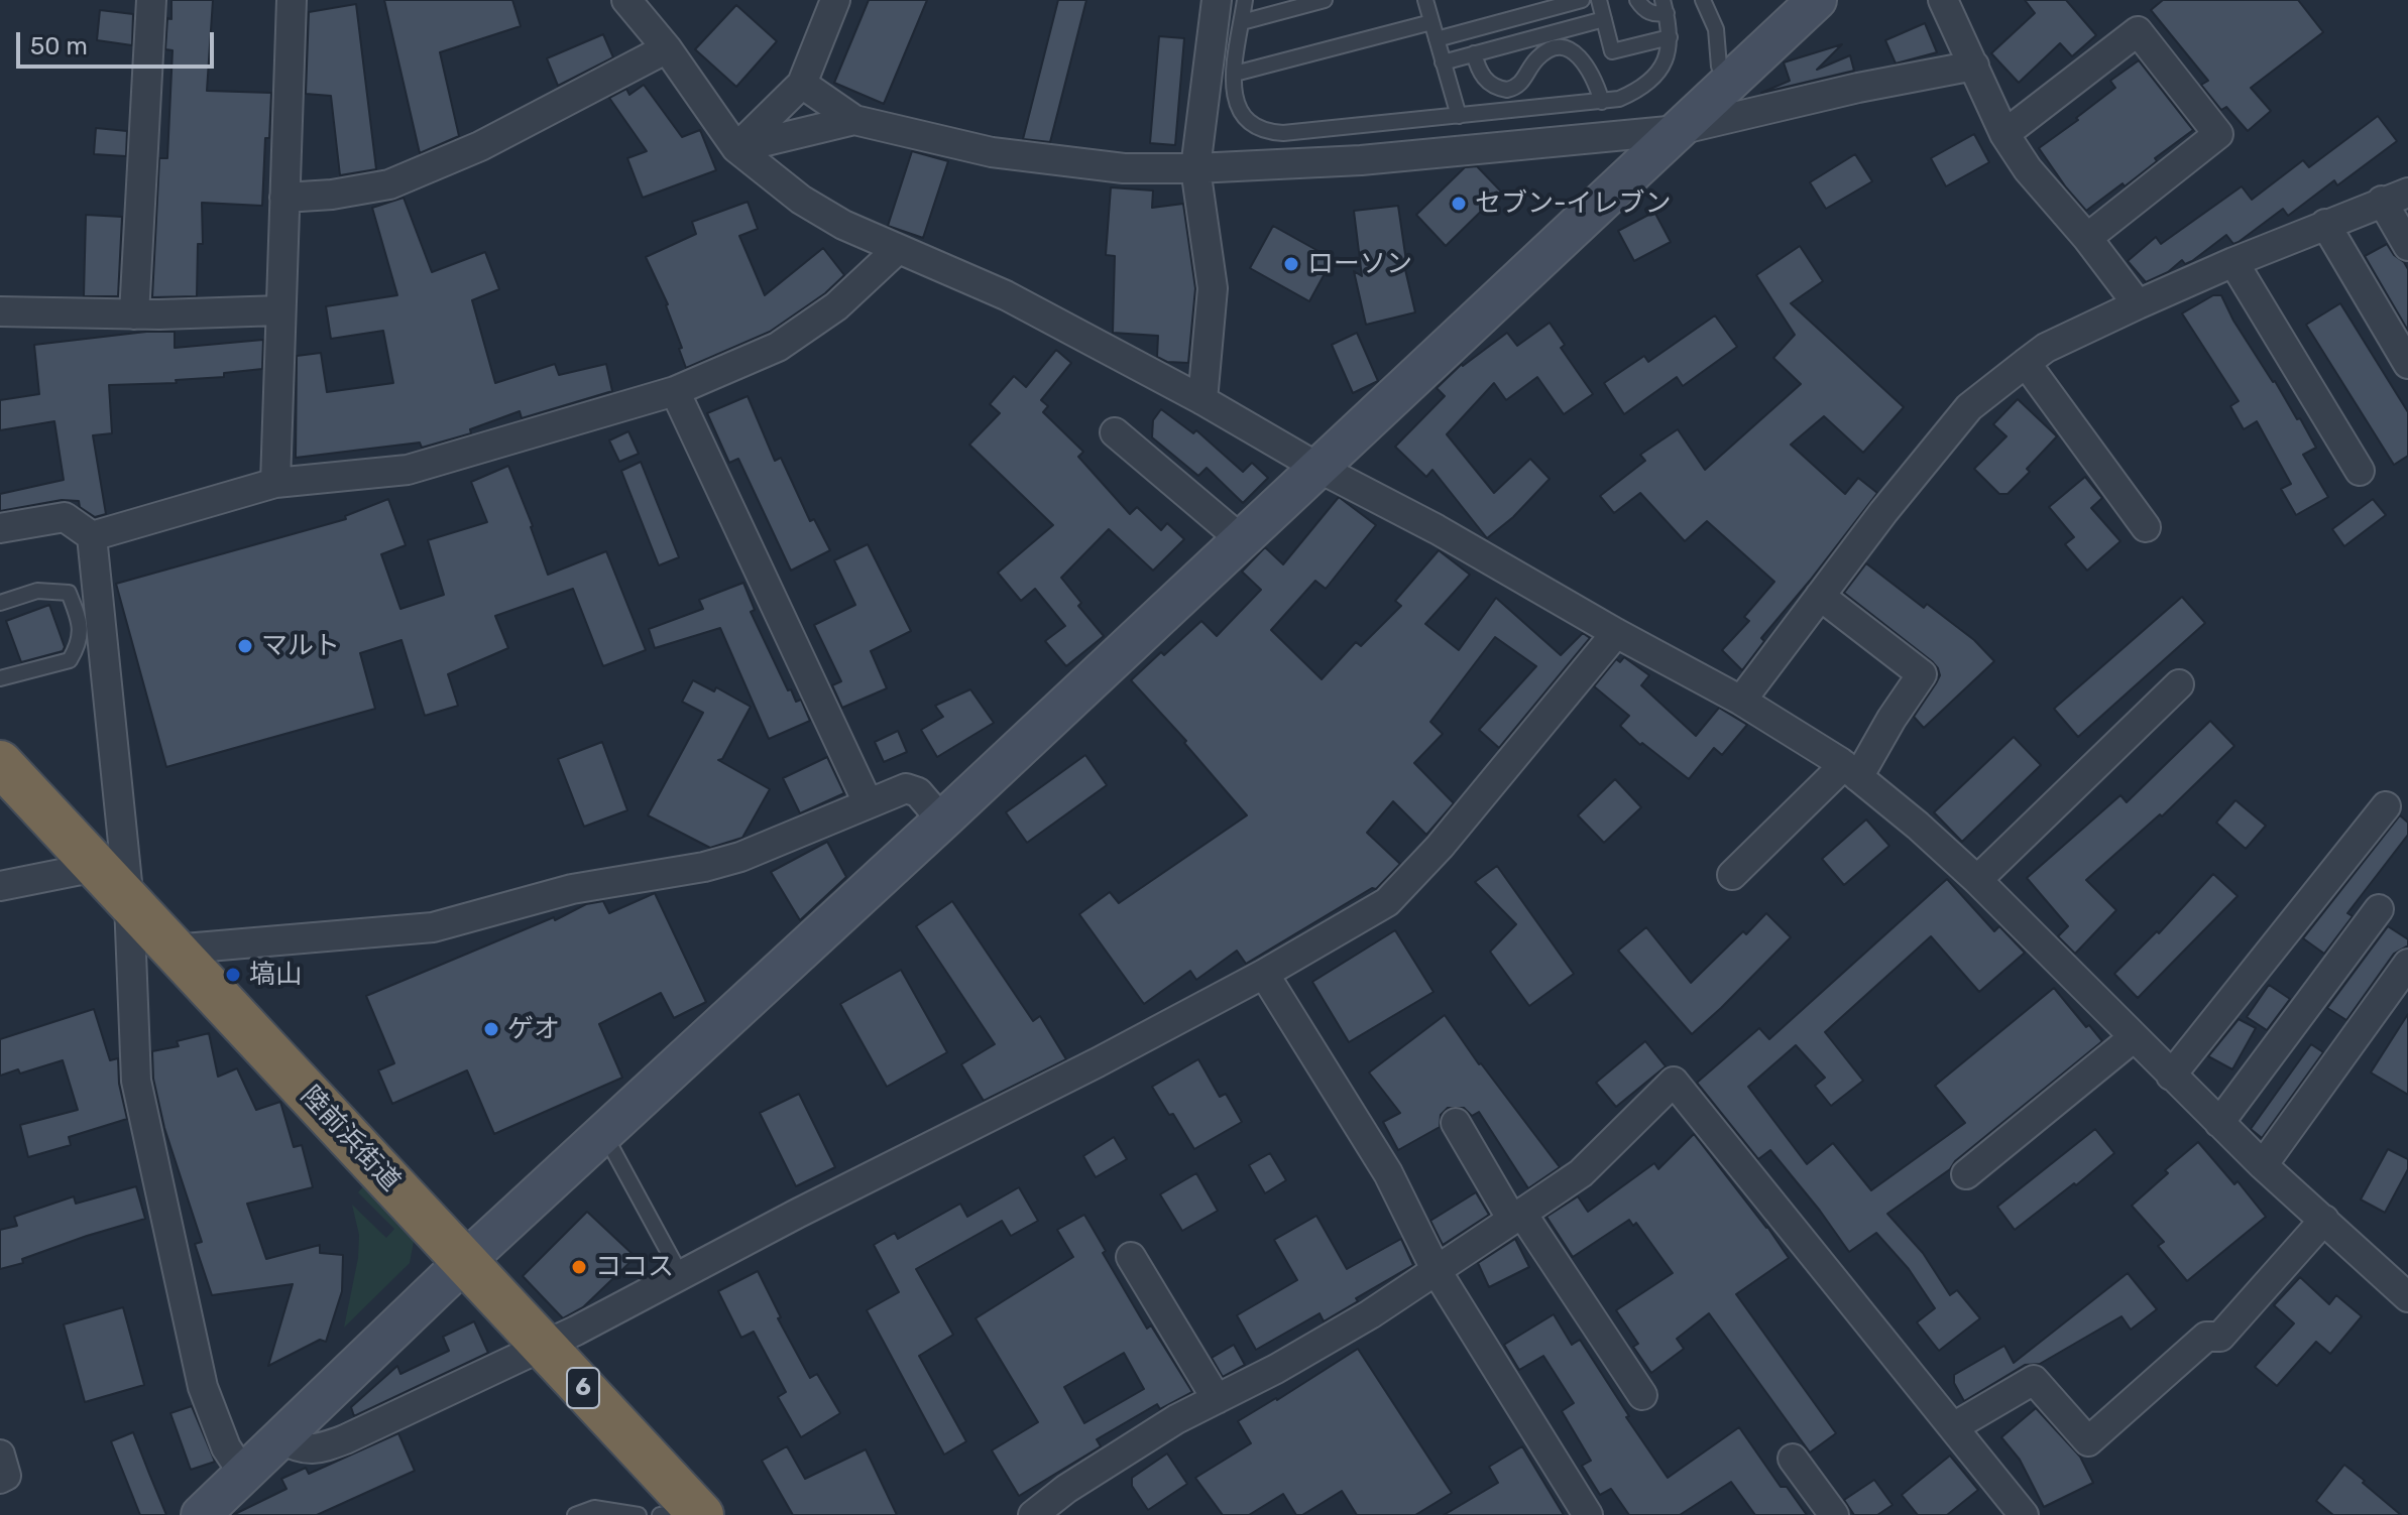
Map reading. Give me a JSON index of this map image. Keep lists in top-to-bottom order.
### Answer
{
  "streets": {
    "highway": ["陸前浜街道", "6"]
  },
  "places": [
    "セブン-イレブン",
    "ローソン",
    "マルト",
    "塙山",
    "ゲオ",
    "ココス"
  ],
  "scale_bar": "50 m"
}
